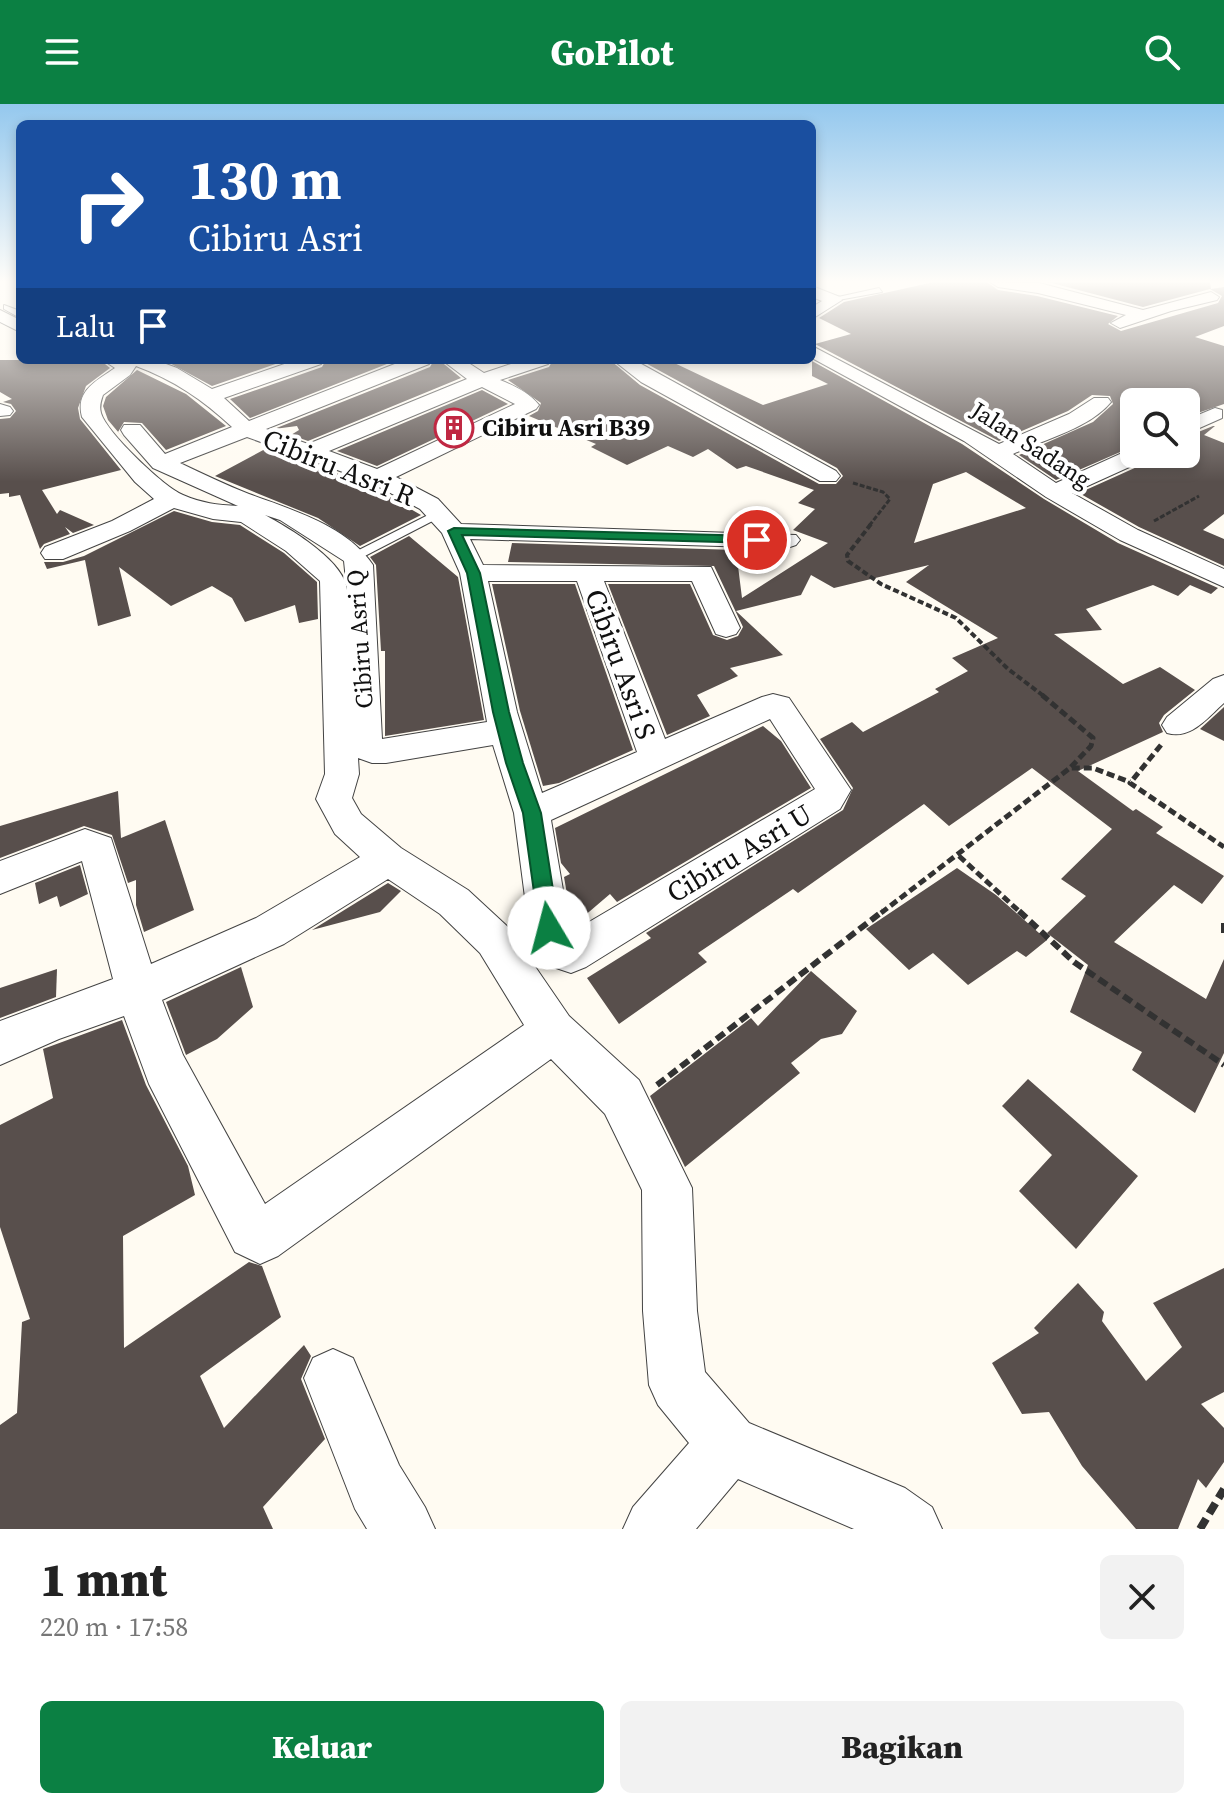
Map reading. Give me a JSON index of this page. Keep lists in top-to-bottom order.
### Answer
{
  "streets": {
    "street": [
      "Jalan Sadang",
      "Cibiru Asri R",
      "Cibiru Asri Q",
      "Cibiru Asri S",
      "Cibiru Asri U"
    ]
  },
  "crossings": [
    ["Cibiru Asri S", "Cibiru Asri U"]
  ],
  "places": {
    "building": ["Cibiru Asri B39"]
  },
  "page": {
    "header": "GoPilot",
    "turn": ["130 m", "Cibiru Asri"],
    "then": "Lalu",
    "heading": ["1 mnt", "220 m · 17:58"],
    "buttons": ["Keluar", "Bagikan"]
  }
}
